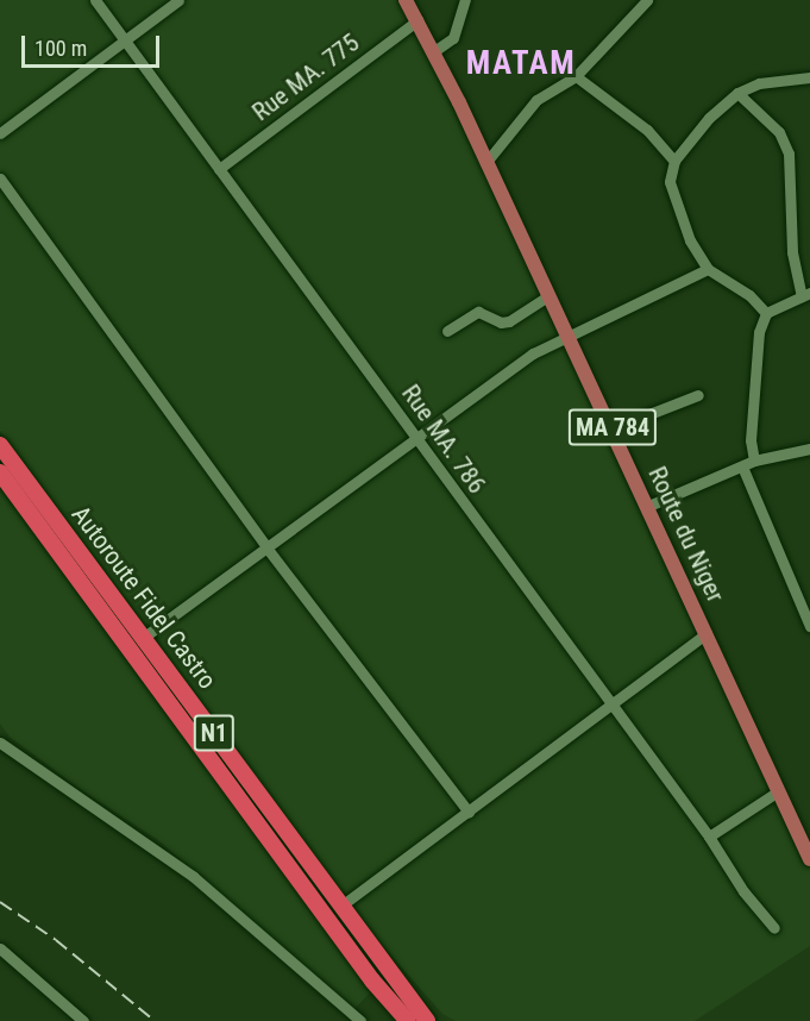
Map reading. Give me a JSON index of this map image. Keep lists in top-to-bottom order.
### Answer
{
  "streets": {
    "highway": ["Autoroute Fidel Castro", "N1"],
    "main road": ["MA 784", "Route du Niger"],
    "street": ["Rue MA. 775", "Rue MA. 786"]
  },
  "crossings": [
    ["Rue MA. 775", "Rue MA. 786"],
    ["Rue MA. 775", "Route du Niger"]
  ],
  "districts": ["MATAM"],
  "scale_bar": "100 m"
}
